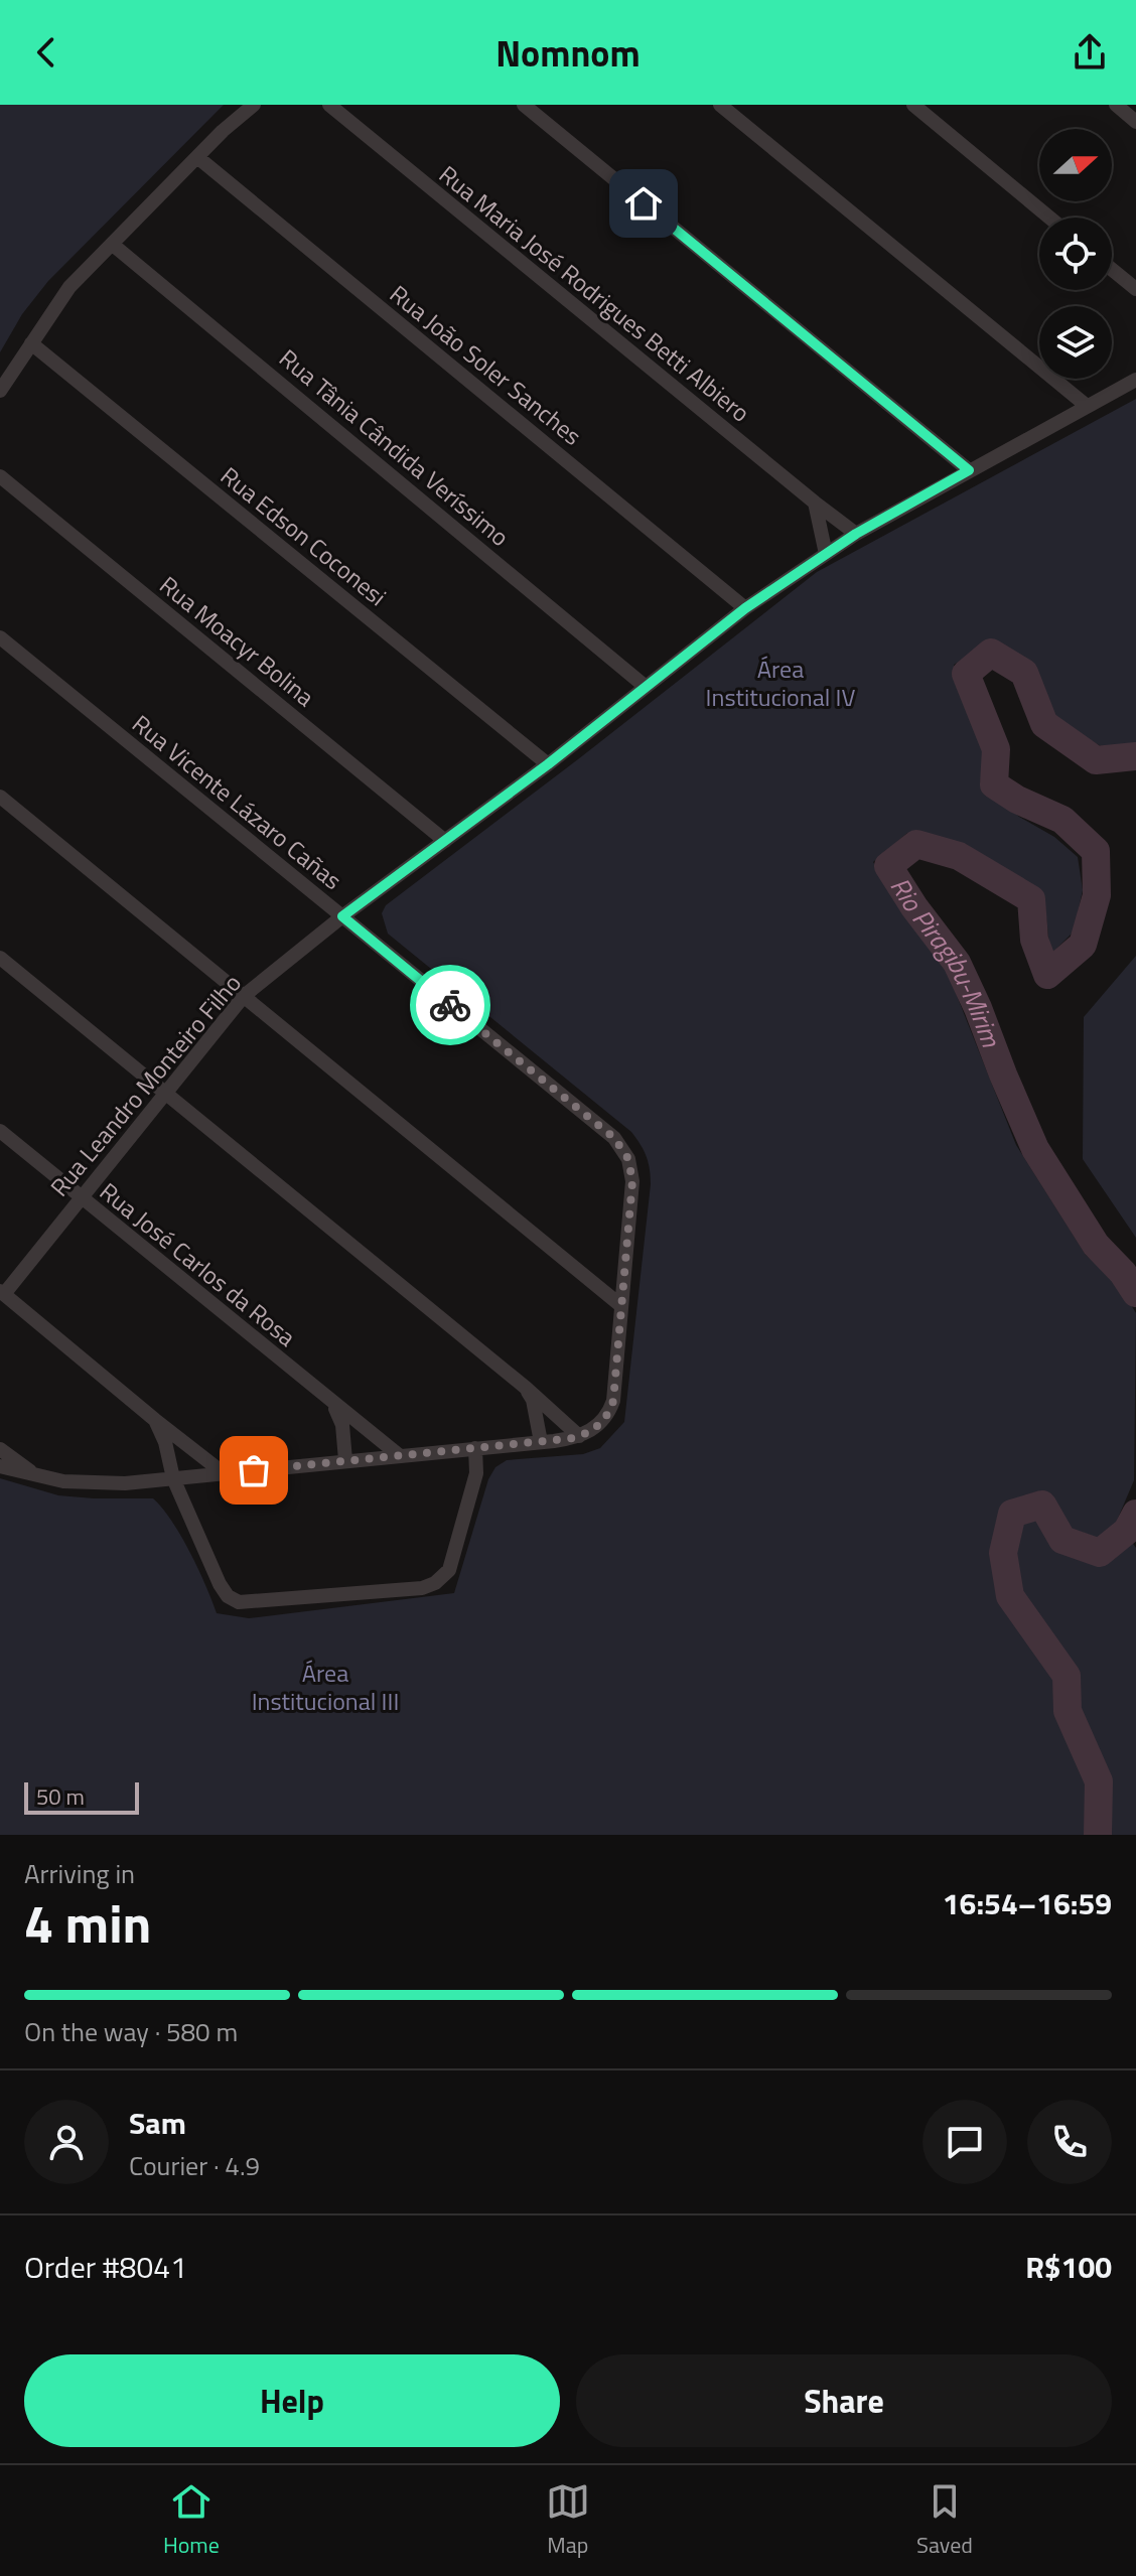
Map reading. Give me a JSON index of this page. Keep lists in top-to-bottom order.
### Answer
{
  "streets": {
    "street": [
      "Rua Maria José Rodrigues Betti Albiero",
      "Rua João Soler Sanches",
      "Rua Tânia Cândida Veríssimo",
      "Rua Edson Coconesi",
      "Rua Moacyr Bolina",
      "Rua Vicente Lázaro Cañas",
      "Rua Leandro Monteiro Filho",
      "Rua José Carlos da Rosa"
    ]
  },
  "crossings": [
    ["Rua Maria José Rodrigues Betti Albiero", "Rua Leandro Monteiro Filho"],
    ["Rua João Soler Sanches", "Rua Leandro Monteiro Filho"],
    ["Rua Tânia Cândida Veríssimo", "Rua Leandro Monteiro Filho"],
    ["Rua Edson Coconesi", "Rua Leandro Monteiro Filho"],
    ["Rua Moacyr Bolina", "Rua Leandro Monteiro Filho"],
    ["Rua Vicente Lázaro Cañas", "Rua Leandro Monteiro Filho"],
    ["Rua Leandro Monteiro Filho", "Rua José Carlos da Rosa"]
  ],
  "water": ["Rio Piragibu-Mirim"],
  "parks": ["Área Institucional IV", "Área Institucional III"],
  "scale_bar": "50 m",
  "north": "right",
  "page": {
    "header": "Nomnom",
    "scale": "50 m",
    "heading": ["4 min", "Arriving in", "16:54–16:59"],
    "panel": [
      "Sam",
      "Courier · 4.9",
      "Order #8041",
      "R$100"
    ],
    "bar": "On the way · 580 m",
    "buttons": ["Help", "Share"],
    "tabs": ["Home", "Map", "Saved"]
  }
}
